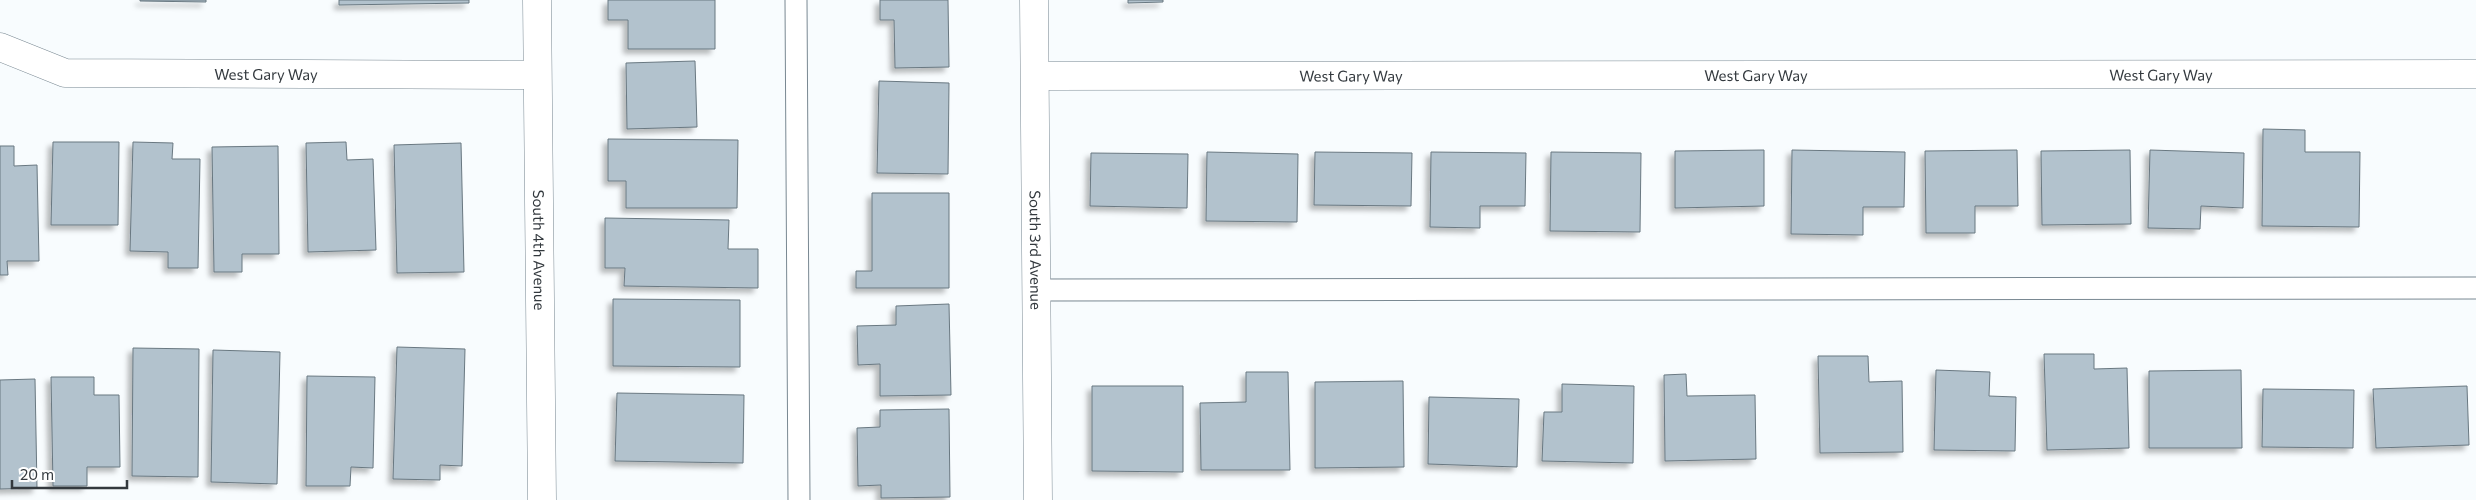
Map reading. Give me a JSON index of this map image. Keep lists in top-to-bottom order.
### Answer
{
  "streets": {
    "street": ["West Gary Way", "South 4th Avenue", "South 3rd Avenue"]
  },
  "crossings": [
    ["West Gary Way", "South 4th Avenue"],
    ["West Gary Way", "South 3rd Avenue"]
  ],
  "scale_bar": "20 m"
}
